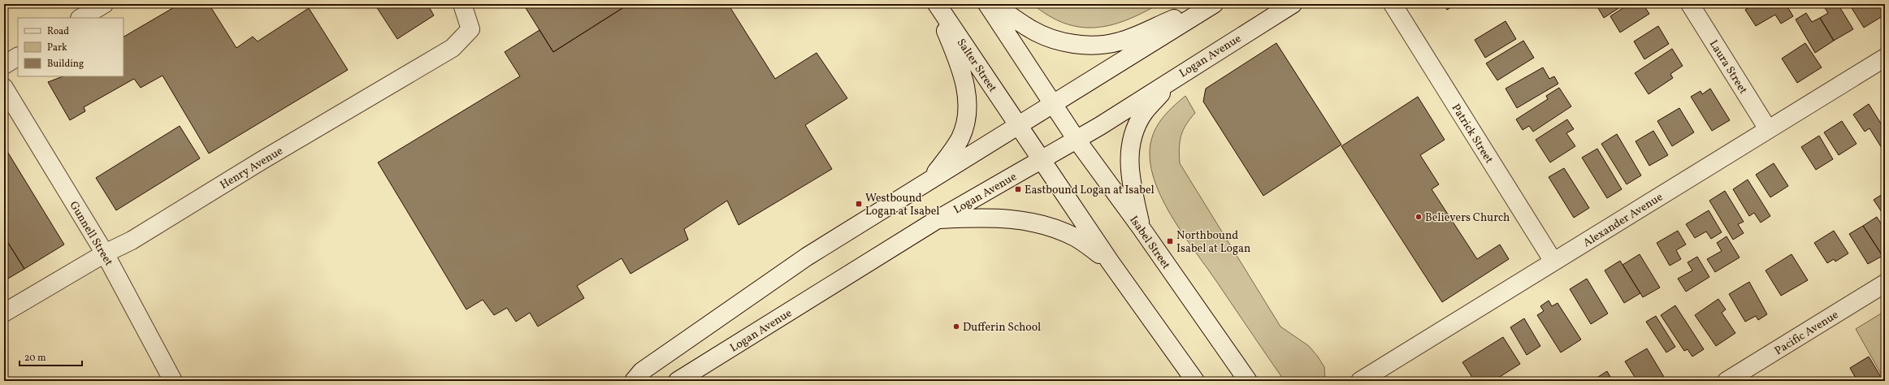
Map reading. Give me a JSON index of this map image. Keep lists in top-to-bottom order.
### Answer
{
  "streets": {
    "main road": [
      "Logan Avenue",
      "Salter Street",
      "Laura Street",
      "Patrick Street",
      "Henry Avenue",
      "Alexander Avenue",
      "Gunnell Street",
      "Isabel Street",
      "Pacific Avenue"
    ]
  },
  "crossings": [
    ["Logan Avenue", "Isabel Street"],
    ["Laura Street", "Alexander Avenue"],
    ["Patrick Street", "Alexander Avenue"],
    ["Henry Avenue", "Gunnell Street"]
  ],
  "places": {
    "transit": ["Eastbound Logan at Isabel", "Westbound Logan at Isabel", "Northbound Isabel at Logan"],
    "other": ["Believers Church", "Dufferin School"]
  },
  "legend": ["Road", "Park", "Building"],
  "scale_bar": "20 m"
}
